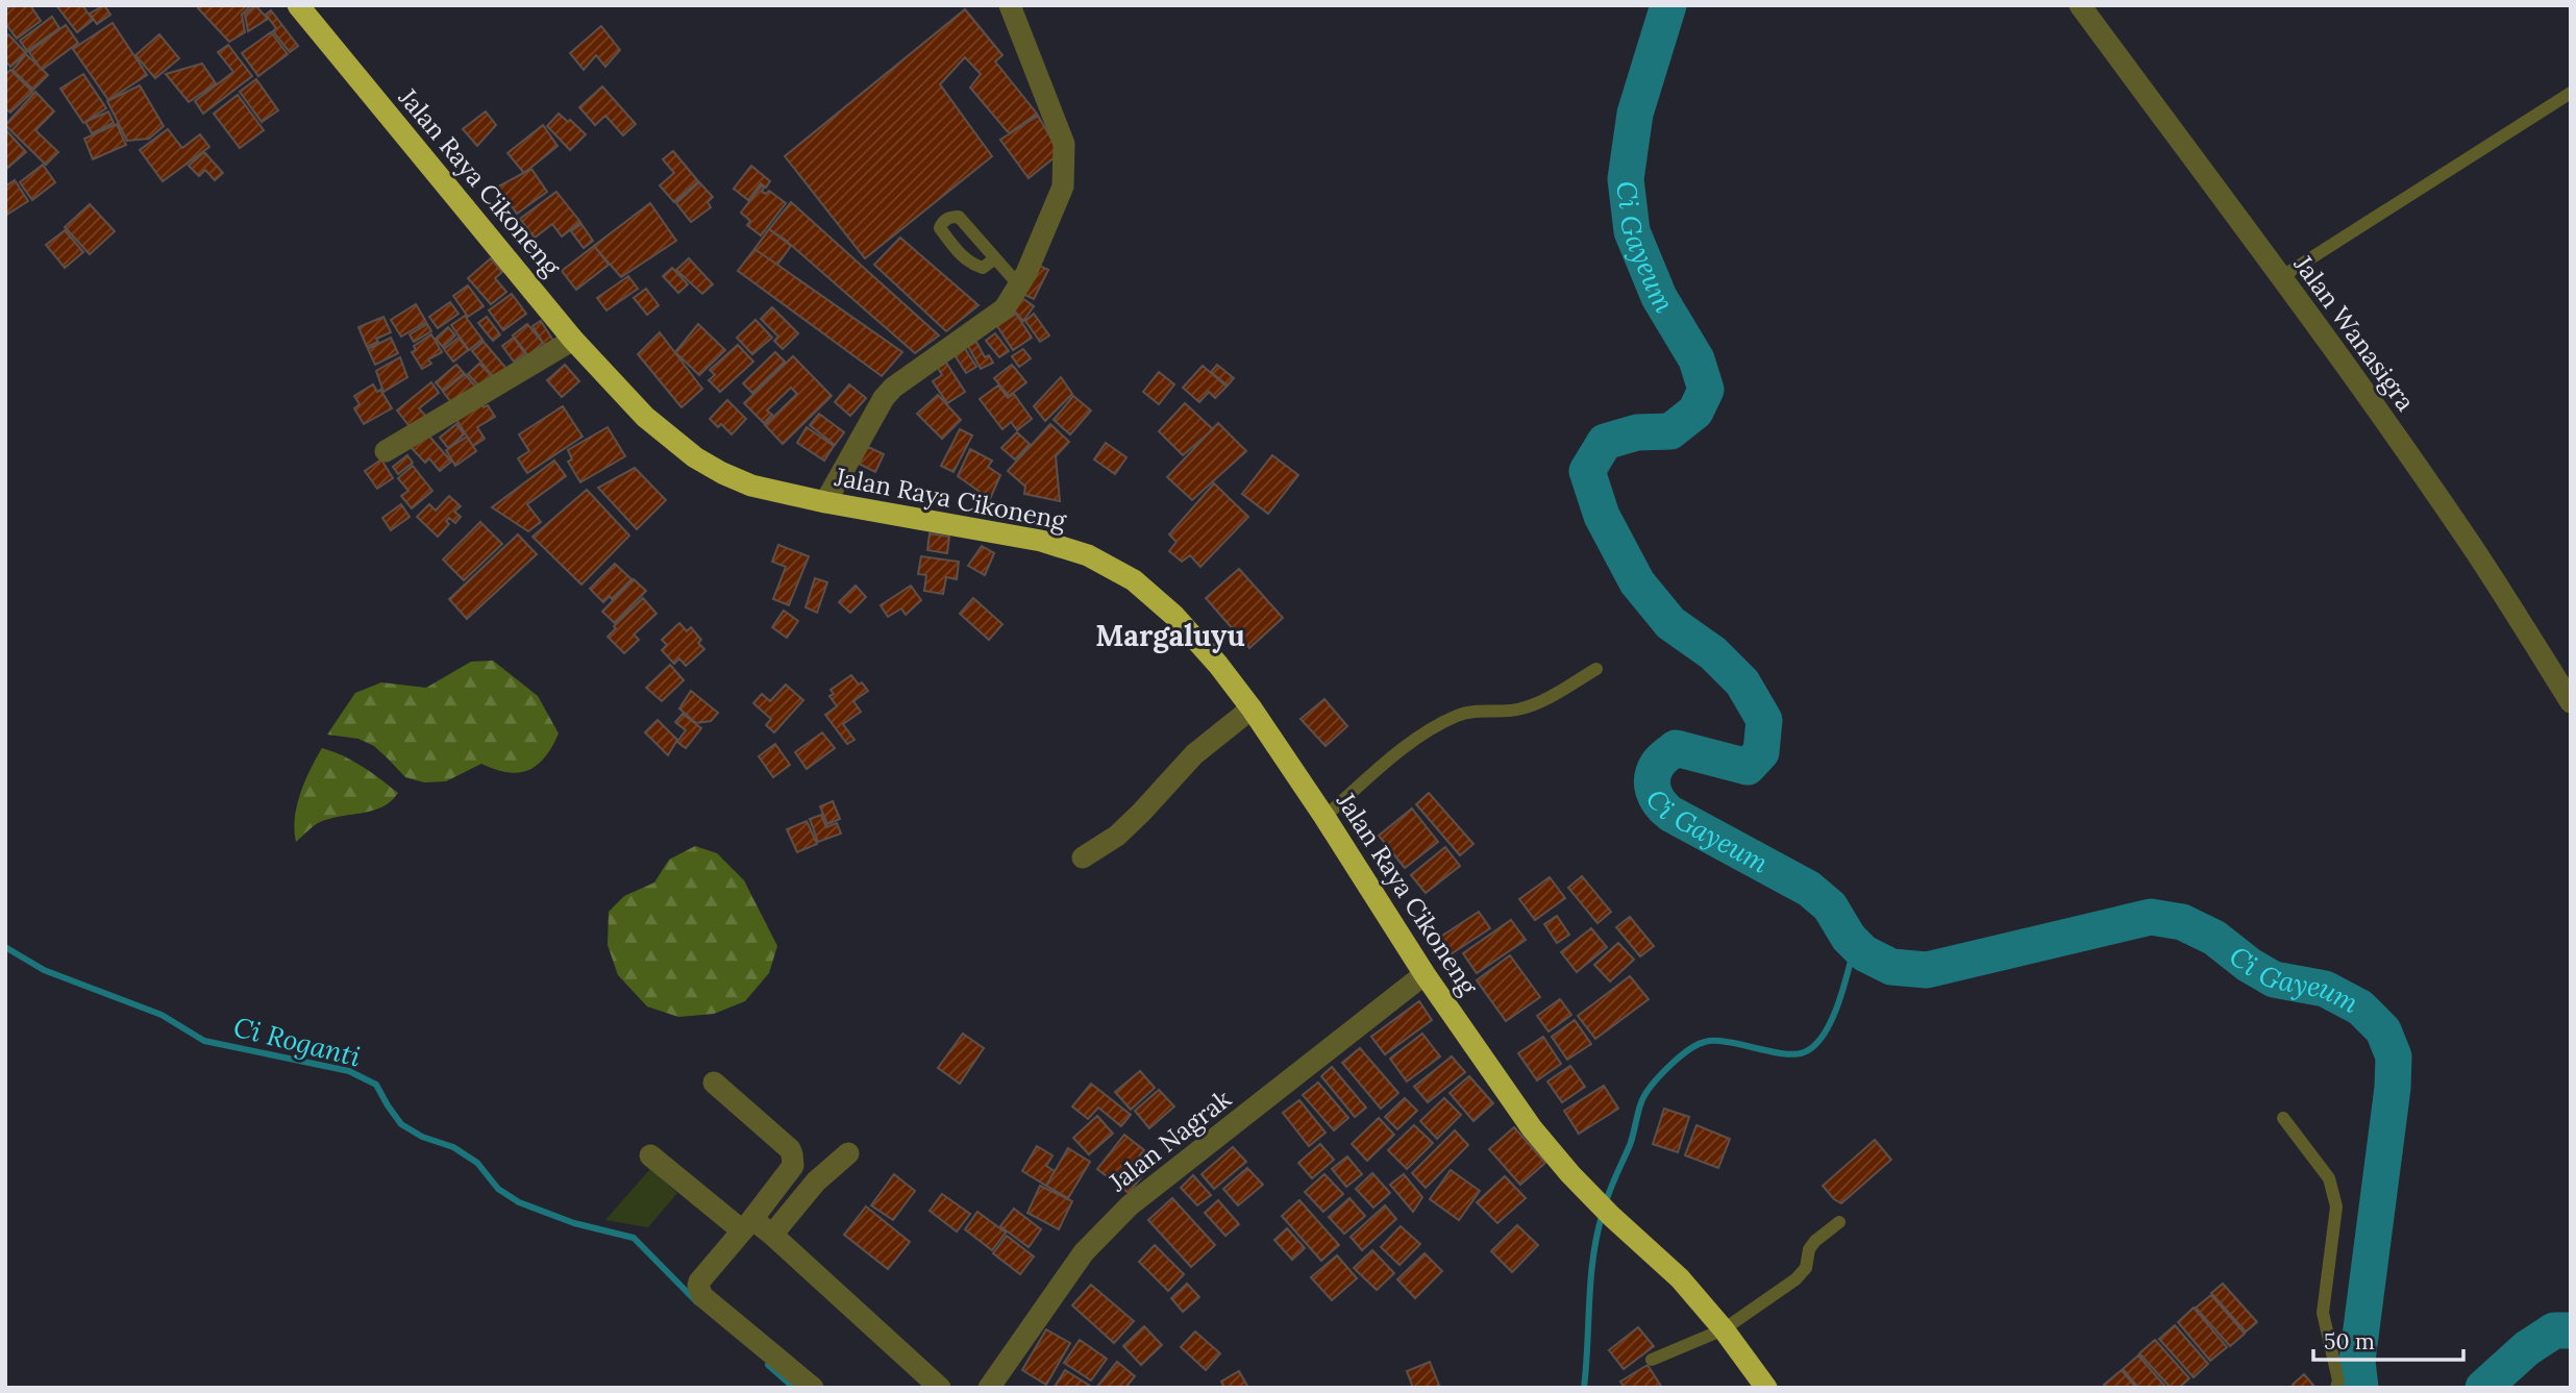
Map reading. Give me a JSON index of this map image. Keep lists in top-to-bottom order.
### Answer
{
  "streets": {
    "highway": ["Jalan Raya Cikoneng"],
    "street": ["Jalan Wanasigra", "Jalan Nagrak"]
  },
  "crossings": [
    ["Jalan Raya Cikoneng", "Jalan Nagrak"]
  ],
  "districts": ["Margaluyu"],
  "water": ["Ci Gayeum", "Ci Roganti"],
  "scale_bar": "50 m"
}
